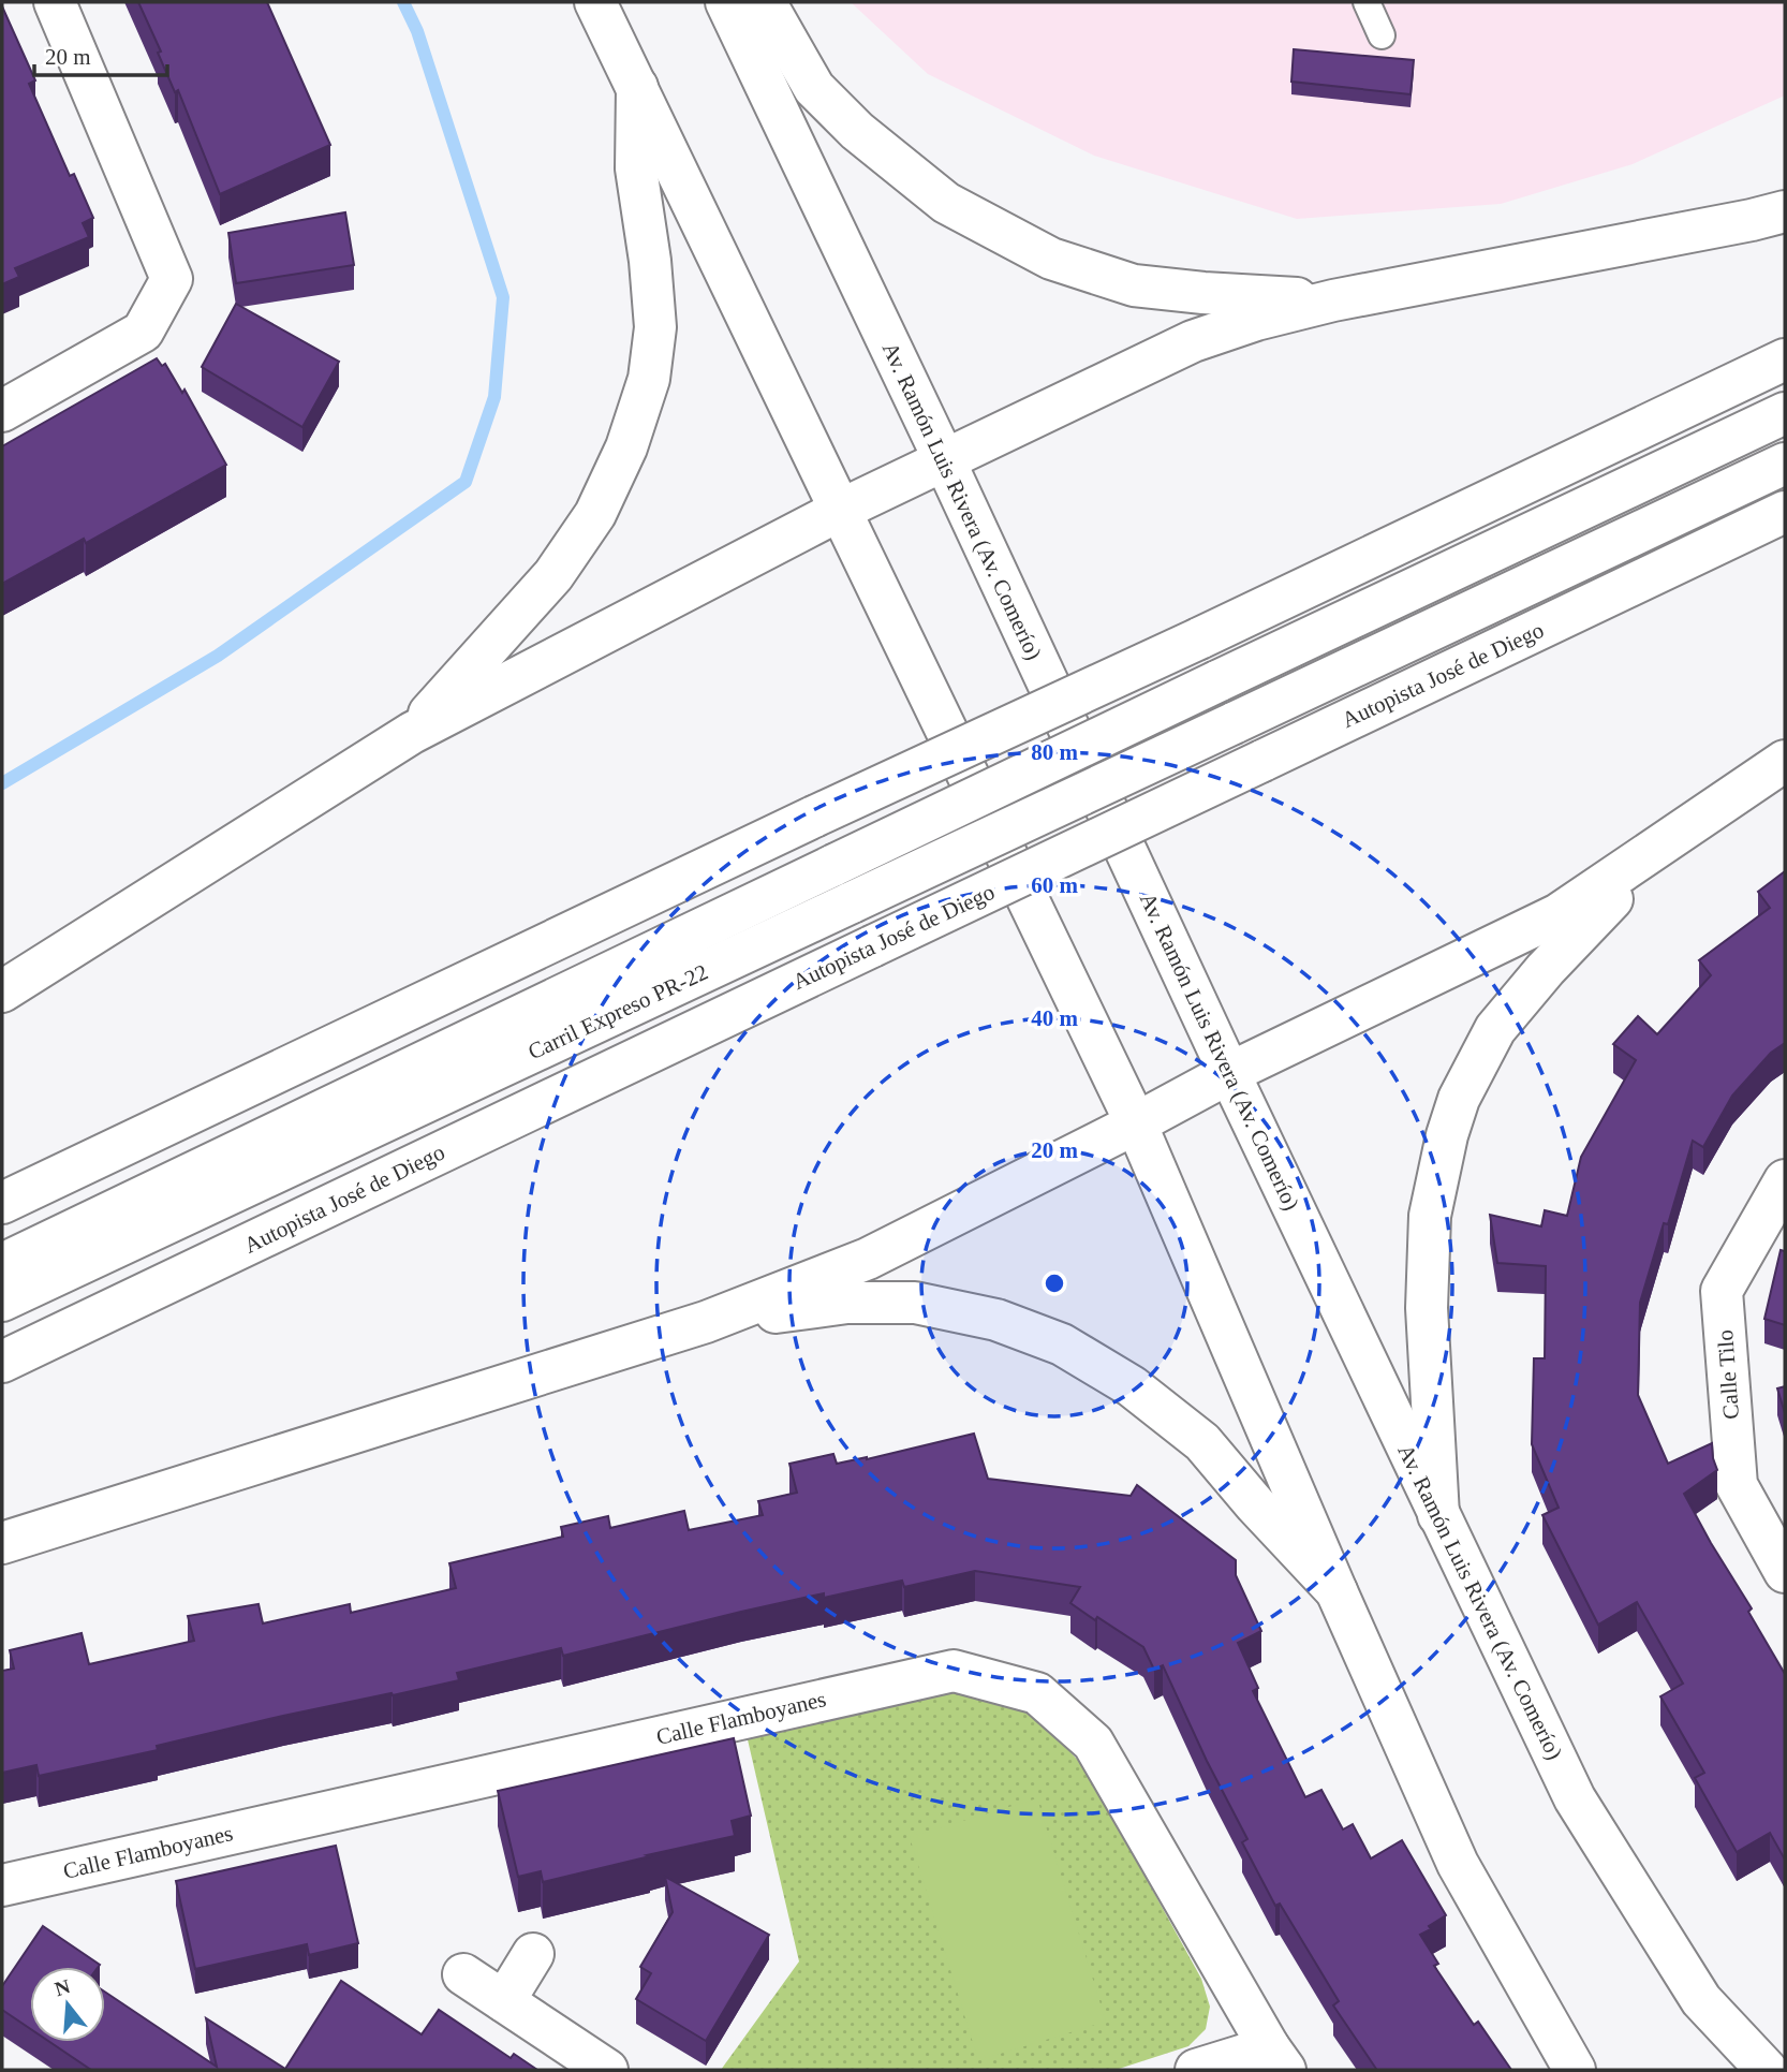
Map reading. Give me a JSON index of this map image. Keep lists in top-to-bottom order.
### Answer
{
  "streets": {
    "main road": [
      "Av. Ramón Luis Rivera (Av. Comerío)",
      "Autopista José de Diego",
      "Carril Expreso PR-22",
      "Calle Tilo",
      "Calle Flamboyanes"
    ]
  },
  "scale_bar": "20 m",
  "north": "top",
  "rings": [
    "80 m",
    "60 m",
    "40 m",
    "20 m"
  ]
}
